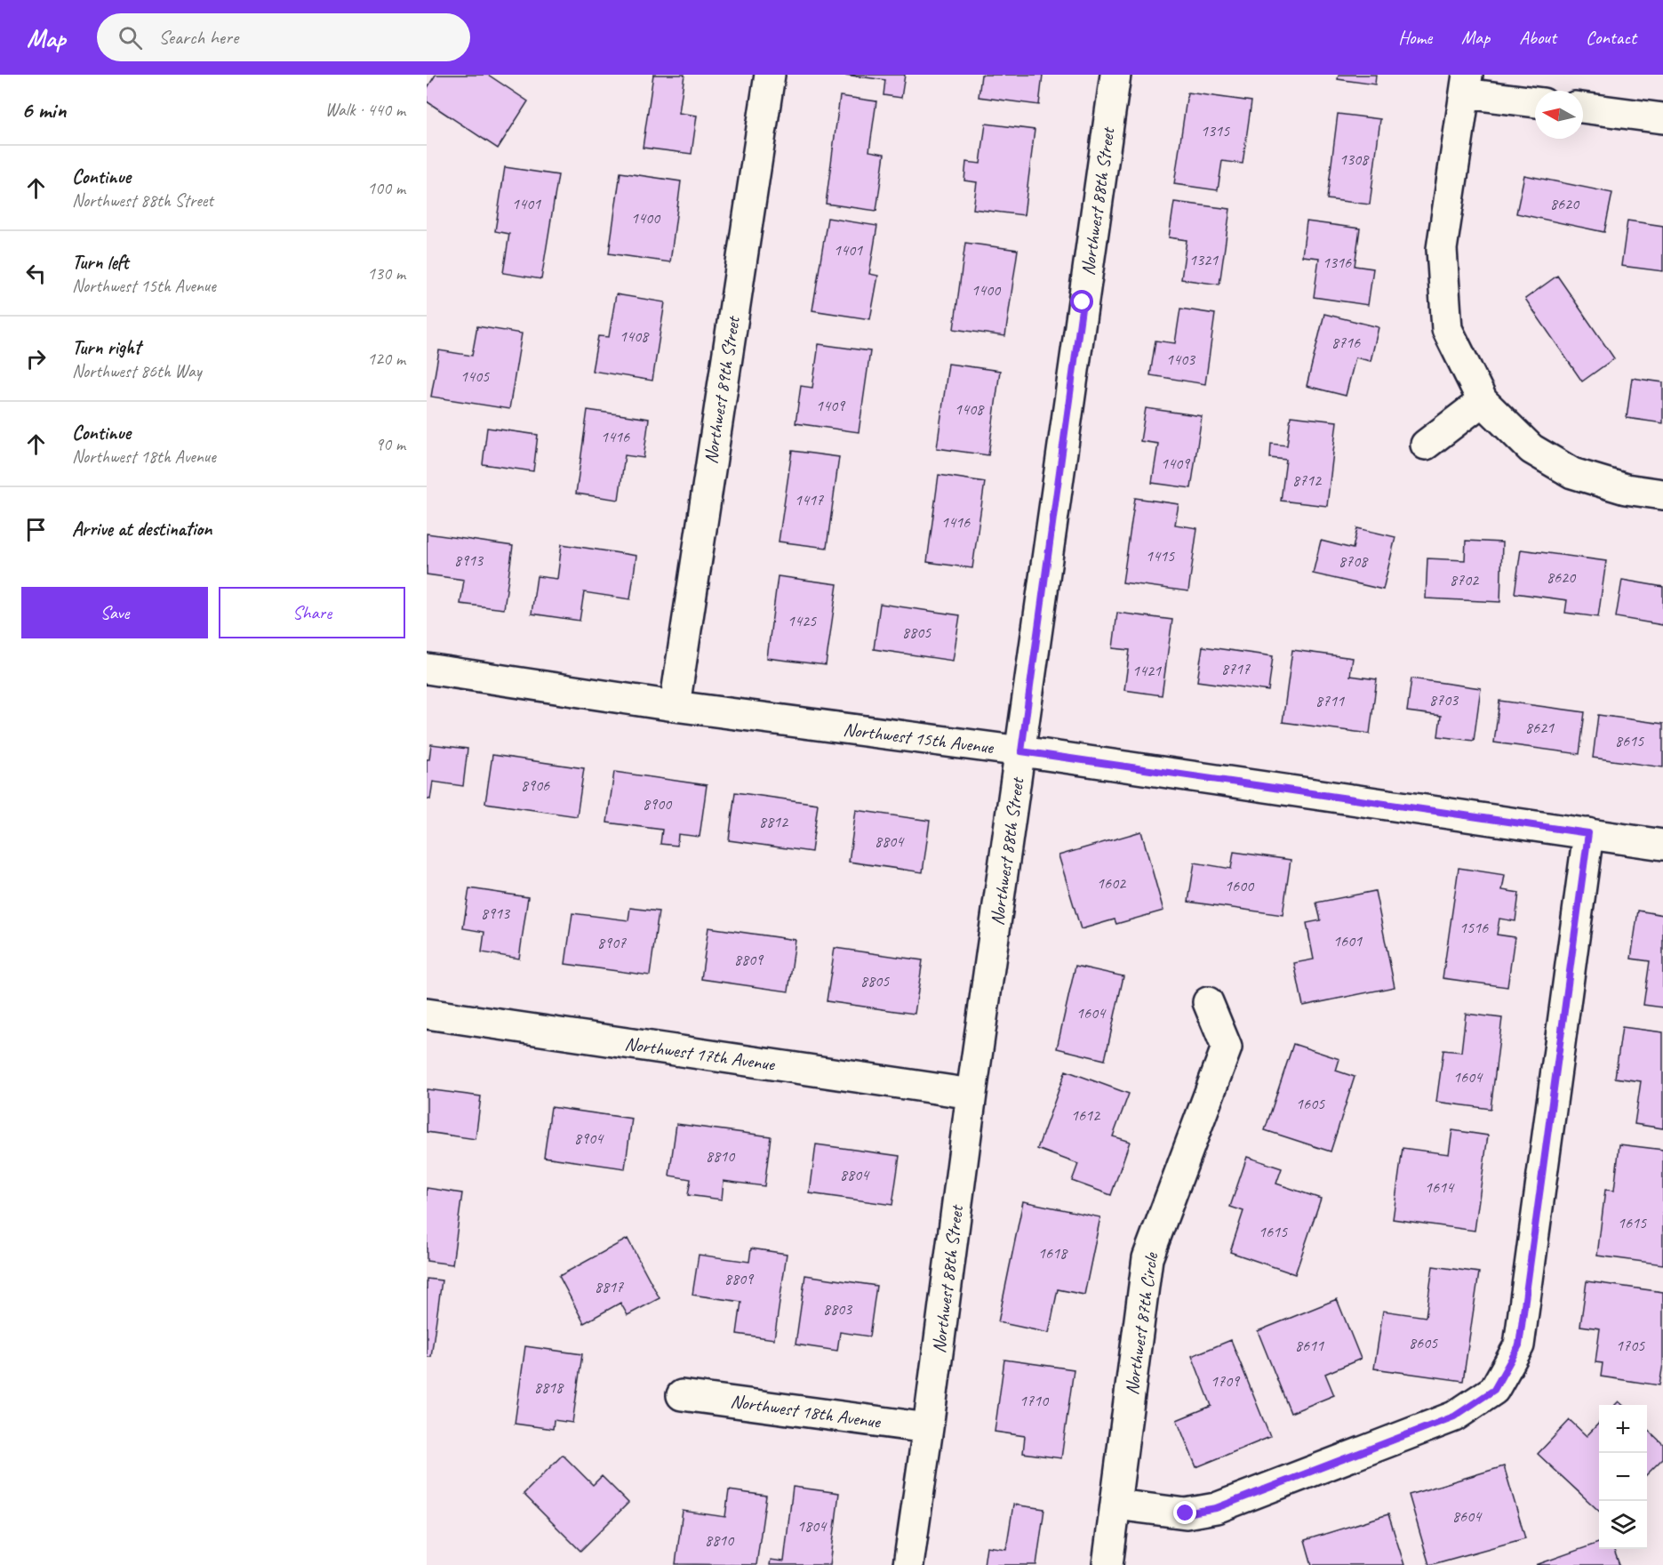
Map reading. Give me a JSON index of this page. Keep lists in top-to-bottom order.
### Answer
{
  "streets": {
    "street": [
      "Northwest 88th Street",
      "Northwest 89th Street",
      "Northwest 15th Avenue",
      "Northwest 17th Avenue",
      "Northwest 87th Circle",
      "Northwest 18th Avenue"
    ]
  },
  "crossings": [
    ["Northwest 88th Street", "Northwest 15th Avenue"],
    ["Northwest 88th Street", "Northwest 17th Avenue"],
    ["Northwest 88th Street", "Northwest 18th Avenue"],
    ["Northwest 89th Street", "Northwest 15th Avenue"]
  ],
  "house_numbers": [
    "1315",
    "1308",
    "1401",
    "8620",
    "1400",
    "1401",
    "1321",
    "1316",
    "1400",
    "1408",
    "8716",
    "1403",
    "1405",
    "1409",
    "1408",
    "1416",
    "1409",
    "8712",
    "1417",
    "1416",
    "1415",
    "8913",
    "8708",
    "8620",
    "8702",
    "1425",
    "8805",
    "8717",
    "1421",
    "8703",
    "8711",
    "8621",
    "8615",
    "8906",
    "8900",
    "8812",
    "8804",
    "1602",
    "1600",
    "8913",
    "1516",
    "1601",
    "8907",
    "8809",
    "8805",
    "1604",
    "1604",
    "1605",
    "1612",
    "8904",
    "8810",
    "8804",
    "1614",
    "1615",
    "1615",
    "1618",
    "8809",
    "8817",
    "8803",
    "8605",
    "8611",
    "1705",
    "1709",
    "8818",
    "1710",
    "8604",
    "1804",
    "8810"
  ],
  "north": "left",
  "page": {
    "header": "Map",
    "search": "Search here",
    "nav": [
      "Home",
      "Map",
      "About",
      "Contact"
    ],
    "heading": ["6 min", "Walk · 440 m"],
    "list": [
      ["Continue", "Northwest 88th Street", "100 m"],
      ["Turn left", "Northwest 15th Avenue", "130 m"],
      ["Turn right", "Northwest 86th Way", "120 m"],
      ["Continue", "Northwest 18th Avenue", "90 m"],
      "Arrive at destination"
    ],
    "buttons": ["Save", "Share"],
    "map_buttons": ["+", "−"]
  }
}
